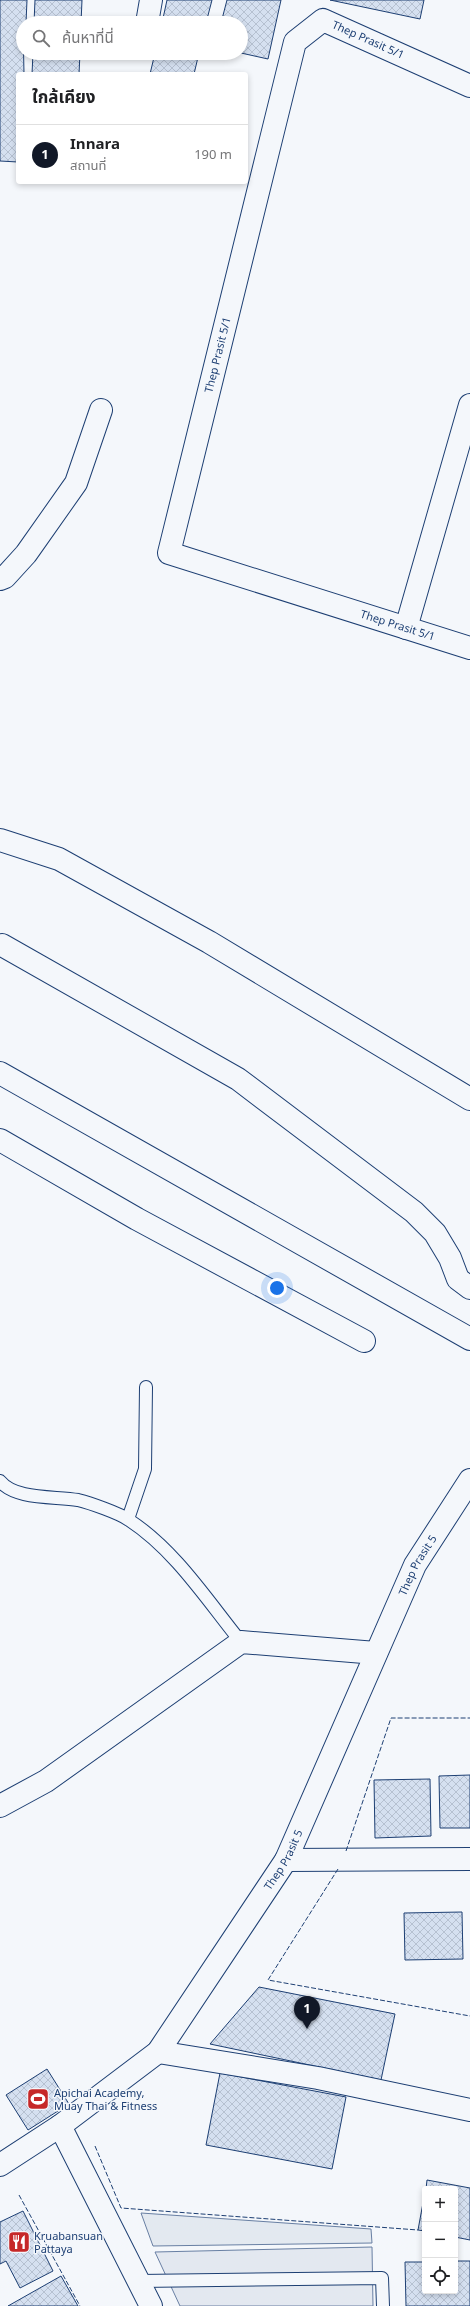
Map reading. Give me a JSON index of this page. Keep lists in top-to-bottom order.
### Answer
{
  "streets": {
    "street": ["Thep Prasit 5/1", "Thep Prasit 5"]
  },
  "places": {
    "sports": ["Apichai Academy, Muay Thai & Fitness"],
    "restaurant": ["Kruabansuan Pattaya"]
  },
  "page": {
    "search": "ค้นหาที่นี่",
    "heading": "ใกล้เคียง",
    "list": [
      {
        "mark": "1",
        "name": "Innara",
        "note": "สถานที่",
        "value": "190 m"
      }
    ],
    "pins": "1",
    "map_buttons": ["+", "−"]
  }
}
